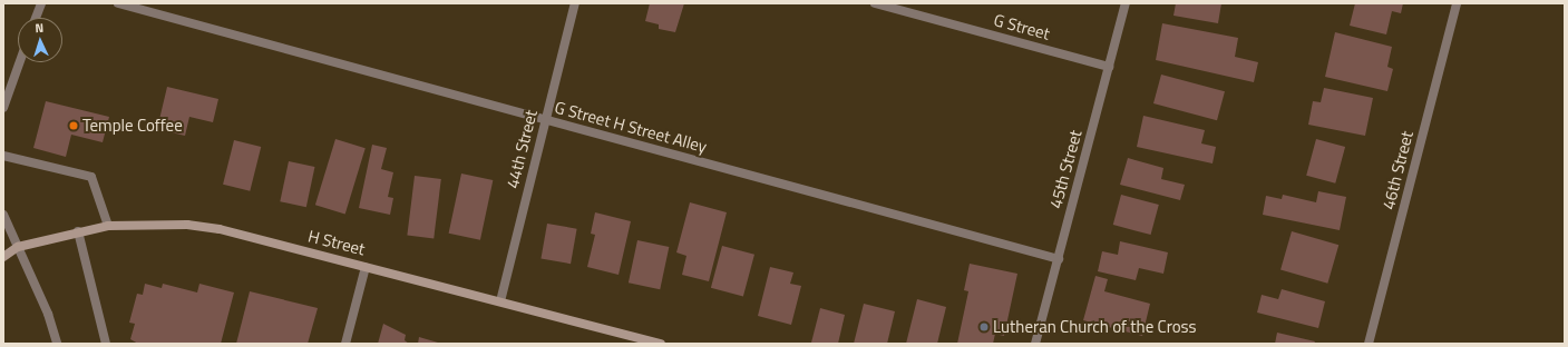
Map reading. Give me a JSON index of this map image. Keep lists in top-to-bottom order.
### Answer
{
  "streets": {
    "main road": ["H Street"],
    "street": [
      "G Street",
      "G Street H Street Alley",
      "44th Street",
      "45th Street",
      "46th Street"
    ]
  },
  "crossings": [
    ["G Street", "45th Street"],
    ["G Street H Street Alley", "44th Street"],
    ["G Street H Street Alley", "45th Street"],
    ["44th Street", "H Street"]
  ],
  "places": ["Temple Coffee", "Lutheran Church of the Cross"],
  "north": "top"
}
